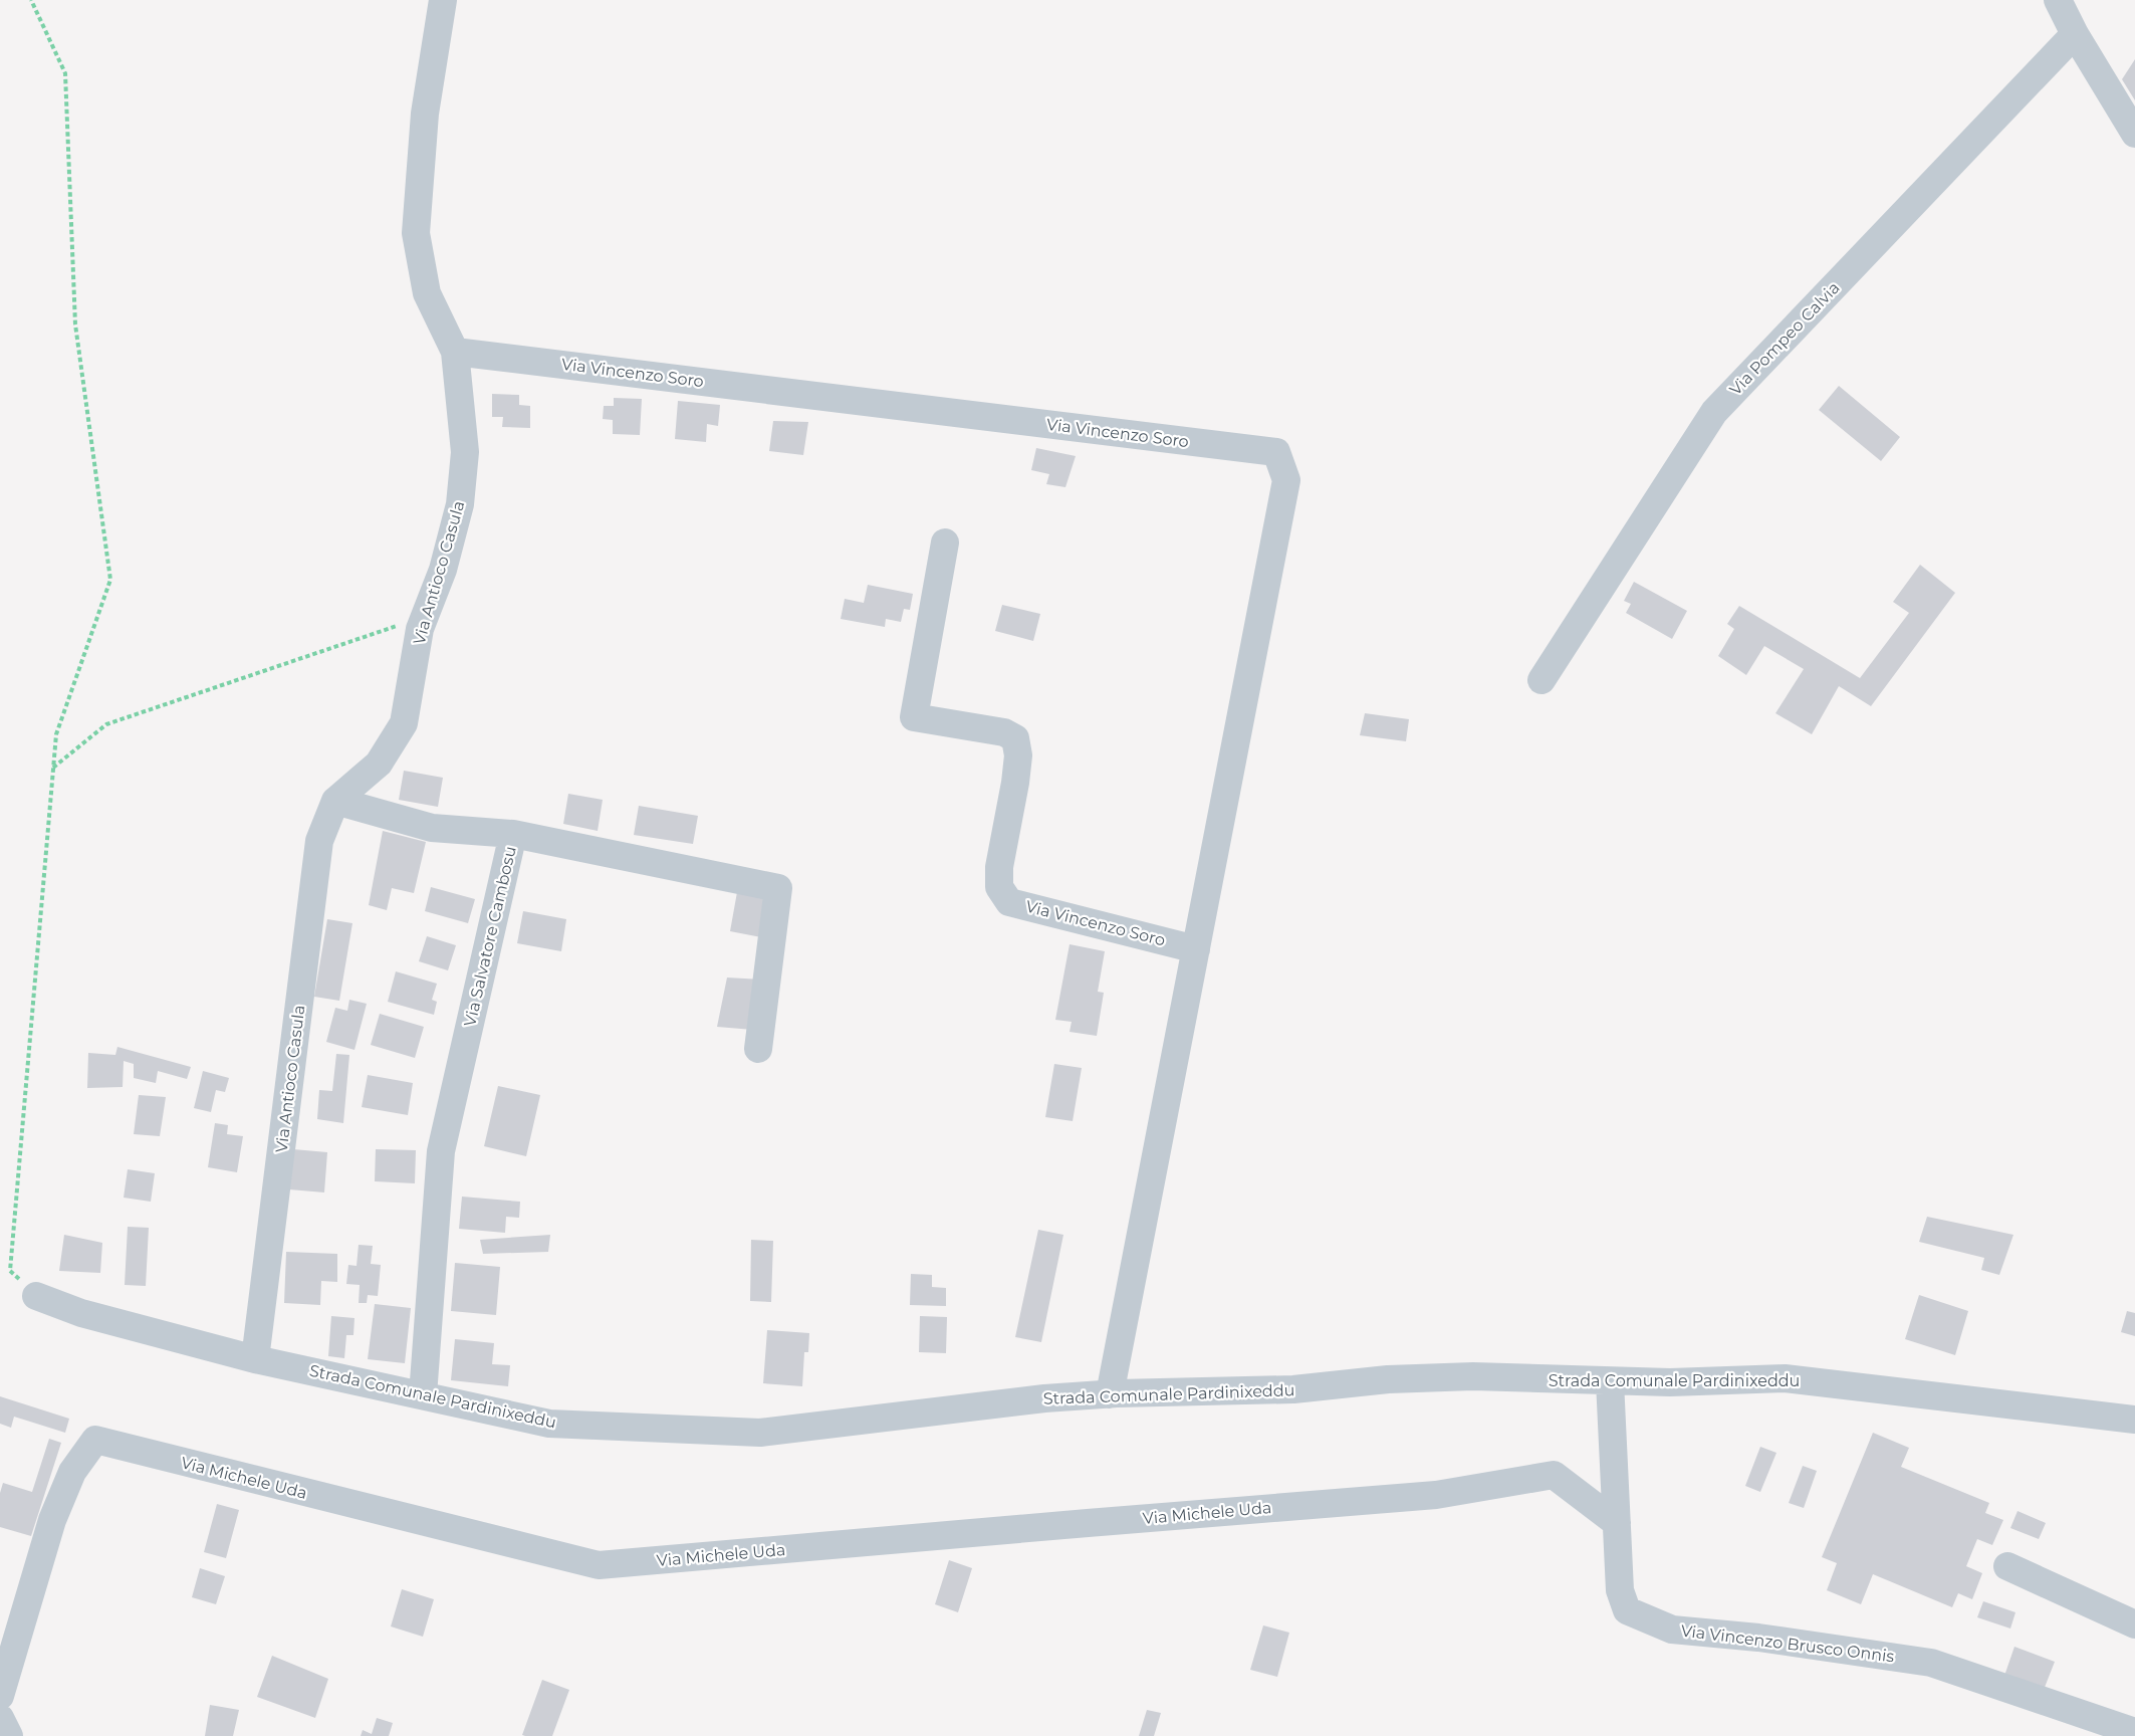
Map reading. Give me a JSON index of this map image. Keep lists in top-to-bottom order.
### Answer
{
  "streets": {
    "street": [
      "Via Pompeo Calvia",
      "Via Vincenzo Soro",
      "Via Antioco Casula",
      "Via Salvatore Cambosu",
      "Strada Comunale Pardinixeddu",
      "Via Michele Uda",
      "Via Vincenzo Brusco Onnis"
    ]
  },
  "crossings": [
    ["Via Vincenzo Soro", "Via Antioco Casula"],
    ["Via Vincenzo Soro", "Strada Comunale Pardinixeddu"],
    ["Via Antioco Casula", "Strada Comunale Pardinixeddu"],
    ["Via Salvatore Cambosu", "Strada Comunale Pardinixeddu"],
    ["Strada Comunale Pardinixeddu", "Via Vincenzo Brusco Onnis"],
    ["Via Michele Uda", "Via Vincenzo Brusco Onnis"]
  ]
}
